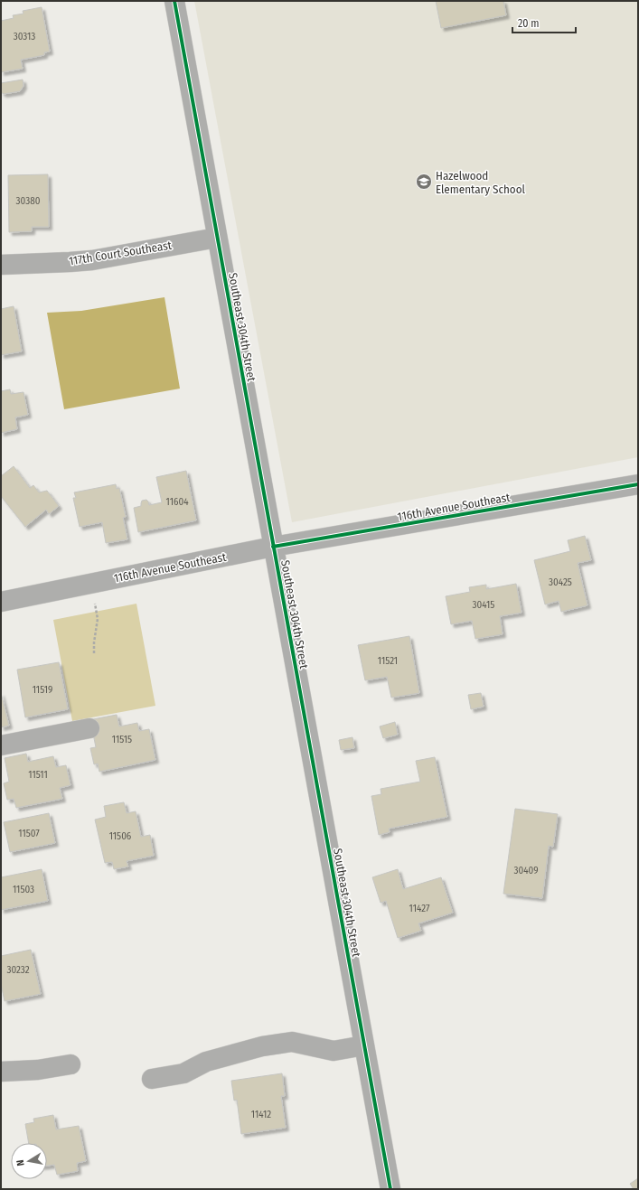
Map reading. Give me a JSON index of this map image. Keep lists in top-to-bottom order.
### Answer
{
  "streets": {
    "street": ["117th Court Southeast", "Southeast 304th Street", "116th Avenue Southeast"]
  },
  "crossings": [
    ["117th Court Southeast", "Southeast 304th Street"],
    ["Southeast 304th Street", "116th Avenue Southeast"]
  ],
  "places": {
    "school or university": ["Hazelwood Elementary School"]
  },
  "house_numbers": [
    "30313",
    "30380",
    "11604",
    "30425",
    "30415",
    "11521",
    "11519",
    "11515",
    "11511",
    "11507",
    "11506",
    "30409",
    "11503",
    "11427",
    "30232",
    "11412"
  ],
  "scale_bar": "20 m",
  "north": "left"
}
